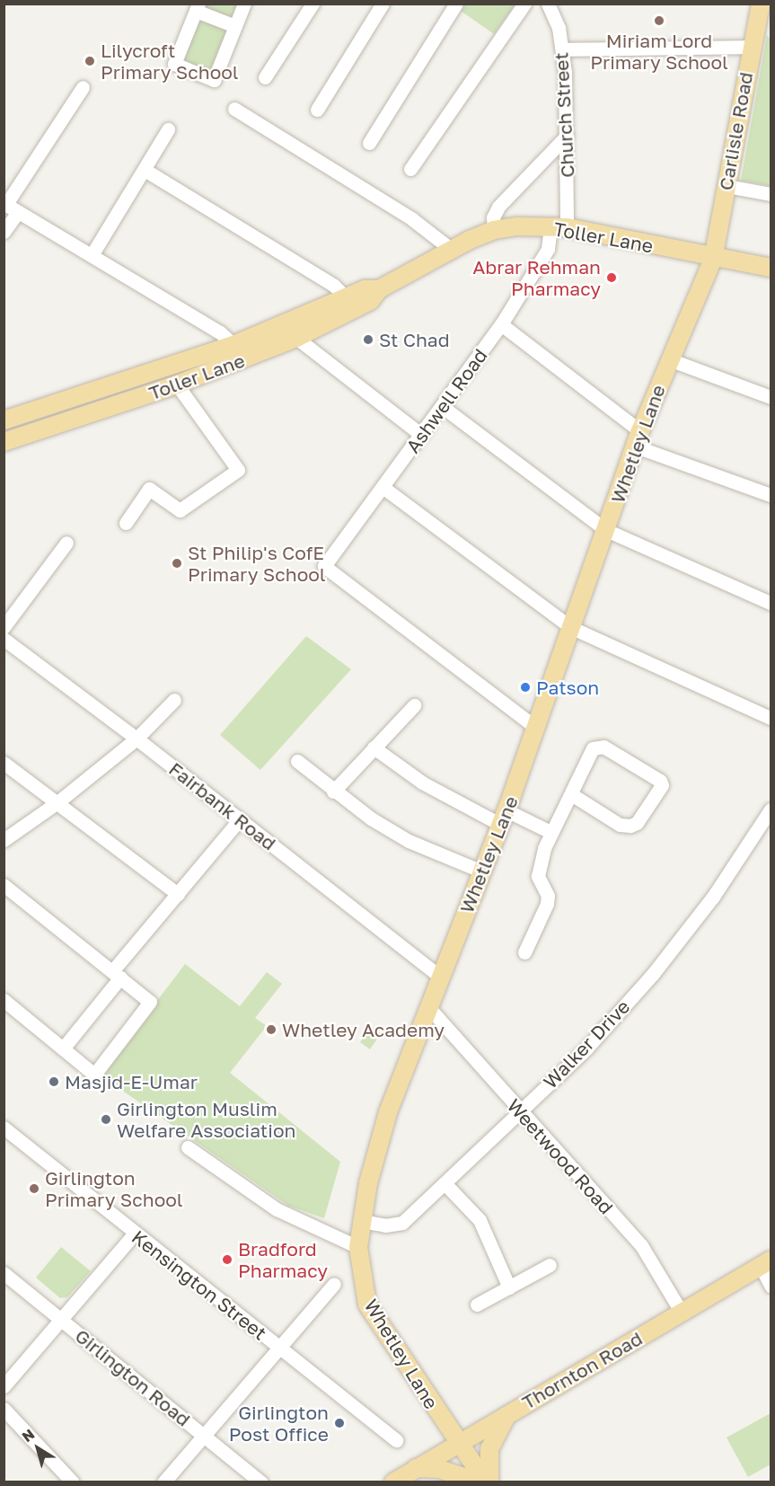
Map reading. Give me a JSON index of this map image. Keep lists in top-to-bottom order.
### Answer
{
  "streets": {
    "main road": [
      "Carlisle Road",
      "Toller Lane",
      "Whetley Lane",
      "Thornton Road"
    ],
    "street": [
      "Church Street",
      "Ashwell Road",
      "Fairbank Road",
      "Walker Drive",
      "Weetwood Road",
      "Kensington Street",
      "Girlington Road"
    ]
  },
  "crossings": [
    ["Church Street", "Toller Lane"],
    ["Church Street", "Ashwell Road"],
    ["Carlisle Road", "Toller Lane"],
    ["Carlisle Road", "Whetley Lane"],
    ["Toller Lane", "Ashwell Road"],
    ["Toller Lane", "Whetley Lane"],
    ["Ashwell Road", "Whetley Lane"],
    ["Whetley Lane", "Fairbank Road"],
    ["Whetley Lane", "Walker Drive"],
    ["Whetley Lane", "Weetwood Road"],
    ["Whetley Lane", "Thornton Road"],
    ["Walker Drive", "Weetwood Road"],
    ["Weetwood Road", "Thornton Road"]
  ],
  "places": [
    "Miriam Lord Primary School",
    "Lilycroft Primary School",
    "Abrar Rehman Pharmacy",
    "St Chad",
    "St Philip's CofE Primary School",
    "Patson",
    "Whetley Academy",
    "Masjid-E-Umar",
    "Girlington Muslim Welfare Association",
    "Girlington Primary School",
    "Bradford Pharmacy",
    "Girlington Post Office"
  ],
  "north": "top left"
}
